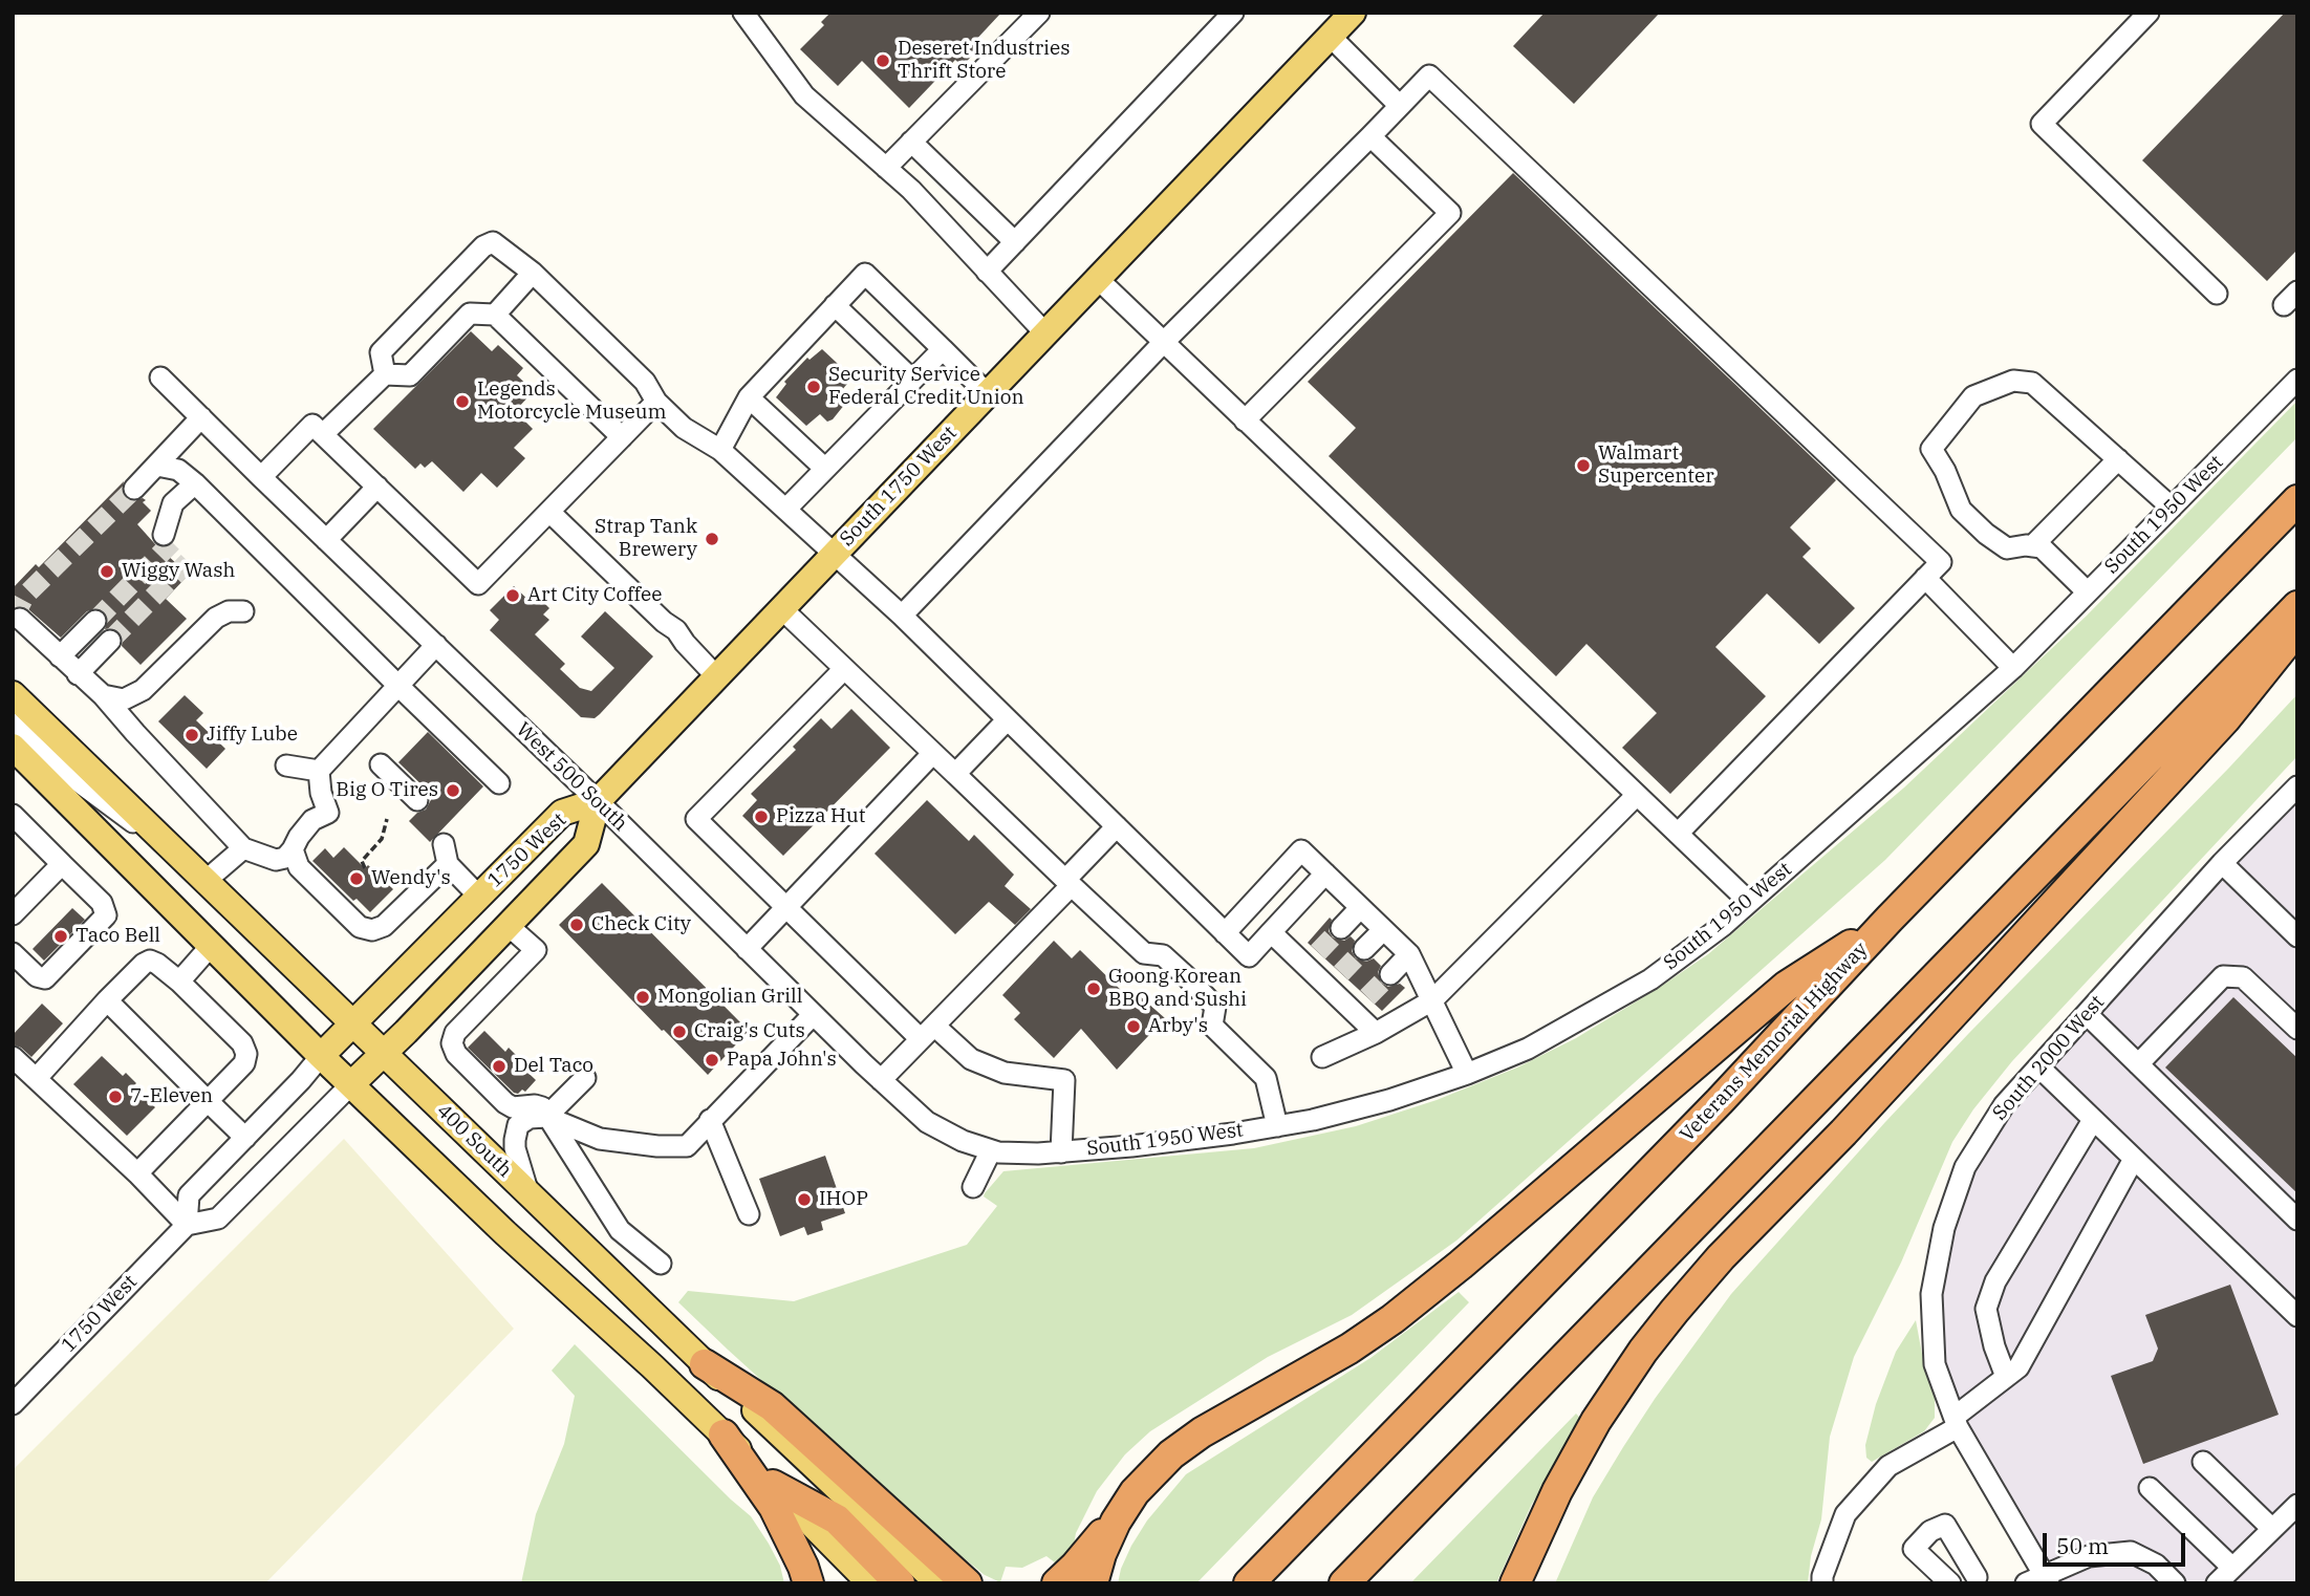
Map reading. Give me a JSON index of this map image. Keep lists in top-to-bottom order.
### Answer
{
  "streets": {
    "highway": ["Veterans Memorial Highway"],
    "main road": ["South 1750 West", "1750 West", "400 South"],
    "street": ["South 1950 West", "West 500 South", "South 2000 West"]
  },
  "crossings": [
    ["South 1750 West", "West 500 South"],
    ["South 1750 West", "1750 West"],
    ["South 1950 West", "West 500 South"],
    ["West 500 South", "1750 West"],
    ["1750 West", "400 South"]
  ],
  "places": [
    "Deseret Industries Thrift Store",
    "Security Service Federal Credit Union",
    "Legends Motorcycle Museum",
    "Walmart Supercenter",
    "Strap Tank Brewery",
    "Wiggy Wash",
    "Art City Coffee",
    "Jiffy Lube",
    "Big O Tires",
    "Pizza Hut",
    "Wendy's",
    "Check City",
    "Taco Bell",
    "Goong Korean BBQ and Sushi",
    "Mongolian Grill",
    "Arby's",
    "Craig's Cuts",
    "Papa John's",
    "Del Taco",
    "7-Eleven",
    "IHOP"
  ],
  "scale_bar": "50 m"
}
